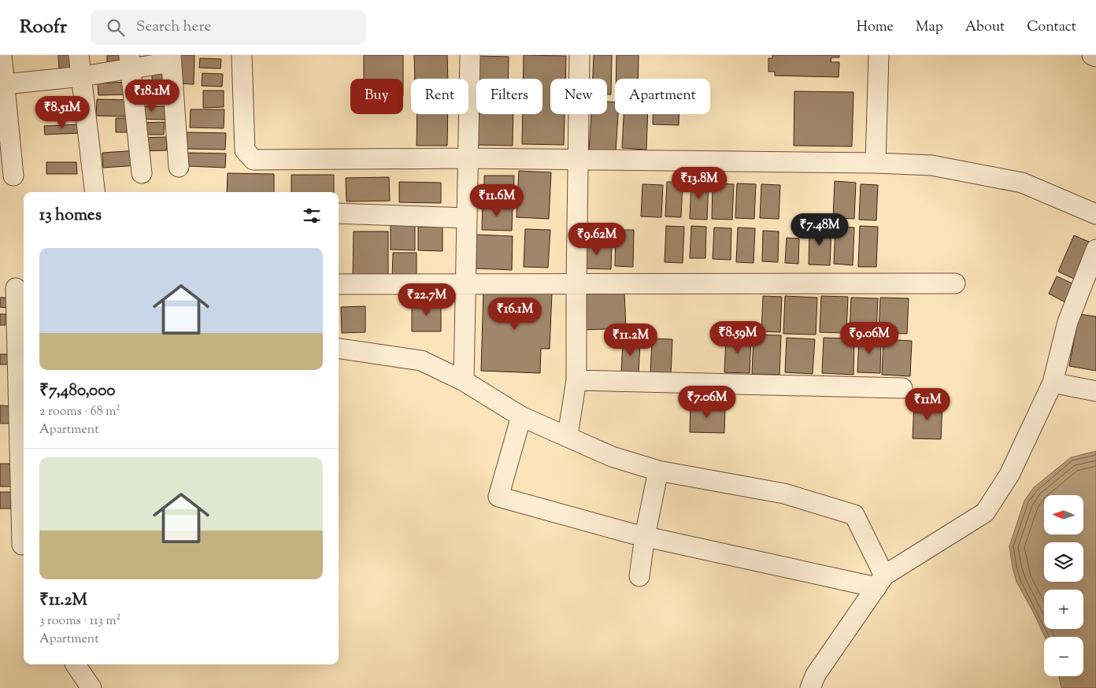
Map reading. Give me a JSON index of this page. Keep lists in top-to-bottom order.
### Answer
{
  "north": "left",
  "page": {
    "header": "Roofr",
    "search": "Search here",
    "nav": [
      "Home",
      "Map",
      "About",
      "Contact"
    ],
    "chip": [
      "Buy",
      "Rent",
      "Filters",
      "New",
      "Apartment"
    ],
    "price": [
      "₹18.1M",
      "₹8.51M",
      "₹13.8M",
      "₹11.6M",
      "₹7.48M",
      "₹9.62M",
      "₹22.7M",
      "₹16.1M",
      "₹8.59M",
      "₹9.06M",
      "₹11.2M",
      "₹7.06M",
      "₹11M"
    ],
    "heading": "13 homes",
    "list": [
      {
        "name": "₹7,480,000",
        "note": "2 rooms · 68 m² · Apartment"
      },
      {
        "name": "₹11.2M",
        "note": "3 rooms · 113 m² · Apartment"
      }
    ],
    "map_buttons": ["+", "−"]
  }
}
